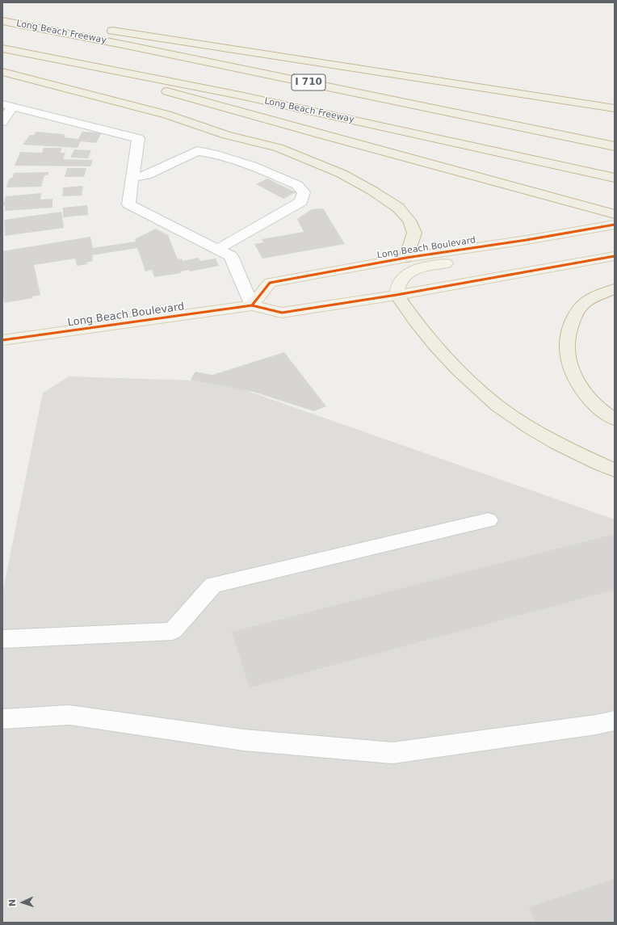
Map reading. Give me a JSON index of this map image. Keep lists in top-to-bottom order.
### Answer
{
  "streets": {
    "highway": ["Long Beach Freeway", "I 710"],
    "main road": ["Long Beach Boulevard"]
  },
  "north": "left"
}
